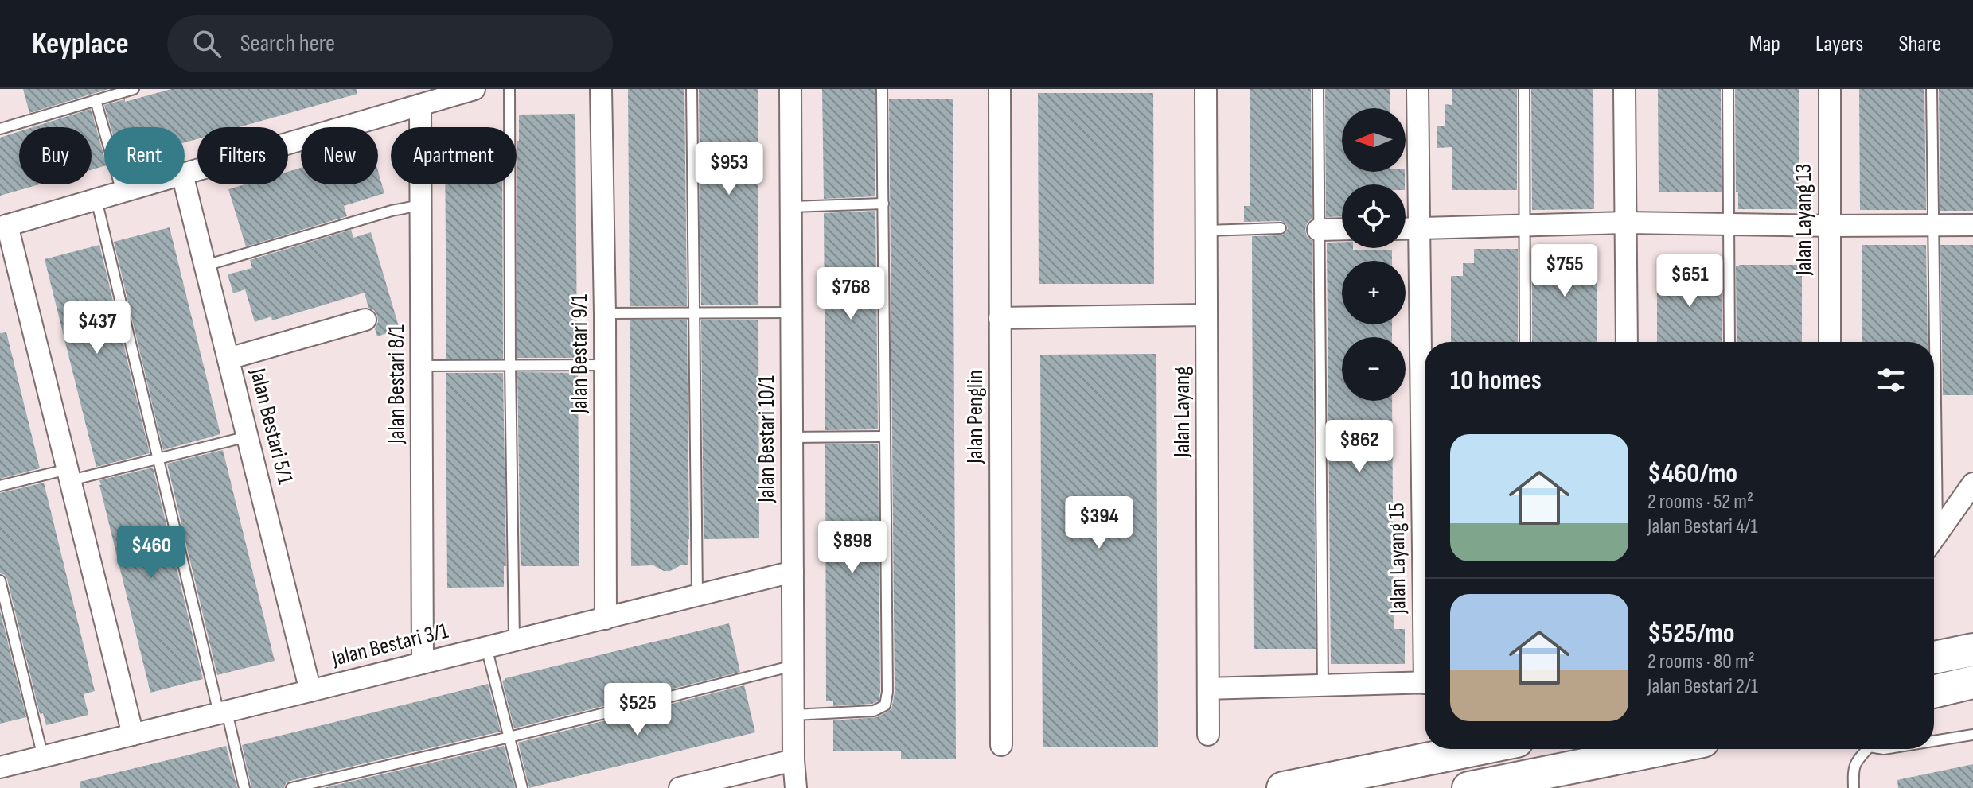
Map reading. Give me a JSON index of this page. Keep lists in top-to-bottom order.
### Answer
{
  "streets": {
    "street": [
      "Jalan Layang 13",
      "Jalan Bestari 9/1",
      "Jalan Bestari 8/1",
      "Jalan Layang",
      "Jalan Penglin",
      "Jalan Bestari 5/1",
      "Jalan Bestari 10/1",
      "Jalan Layang 15",
      "Jalan Bestari 3/1"
    ]
  },
  "crossings": [
    ["Jalan Bestari 9/1", "Jalan Bestari 3/1"],
    ["Jalan Bestari 8/1", "Jalan Bestari 3/1"],
    ["Jalan Bestari 5/1", "Jalan Bestari 3/1"],
    ["Jalan Bestari 10/1", "Jalan Bestari 3/1"]
  ],
  "north": "left",
  "page": {
    "header": "Keyplace",
    "search": "Search here",
    "nav": ["Map", "Layers", "Share"],
    "map_buttons": ["+", "−"],
    "chip": [
      "Buy",
      "Rent",
      "Filters",
      "New",
      "Apartment"
    ],
    "price": [
      "$953",
      "$755",
      "$651",
      "$768",
      "$437",
      "$862",
      "$394",
      "$898",
      "$460",
      "$525"
    ],
    "heading": "10 homes",
    "list": [
      {
        "name": "$460/mo",
        "note": "2 rooms · 52 m² · Jalan Bestari 4/1"
      },
      {
        "name": "$525/mo",
        "note": "2 rooms · 80 m² · Jalan Bestari 2/1"
      }
    ]
  }
}
